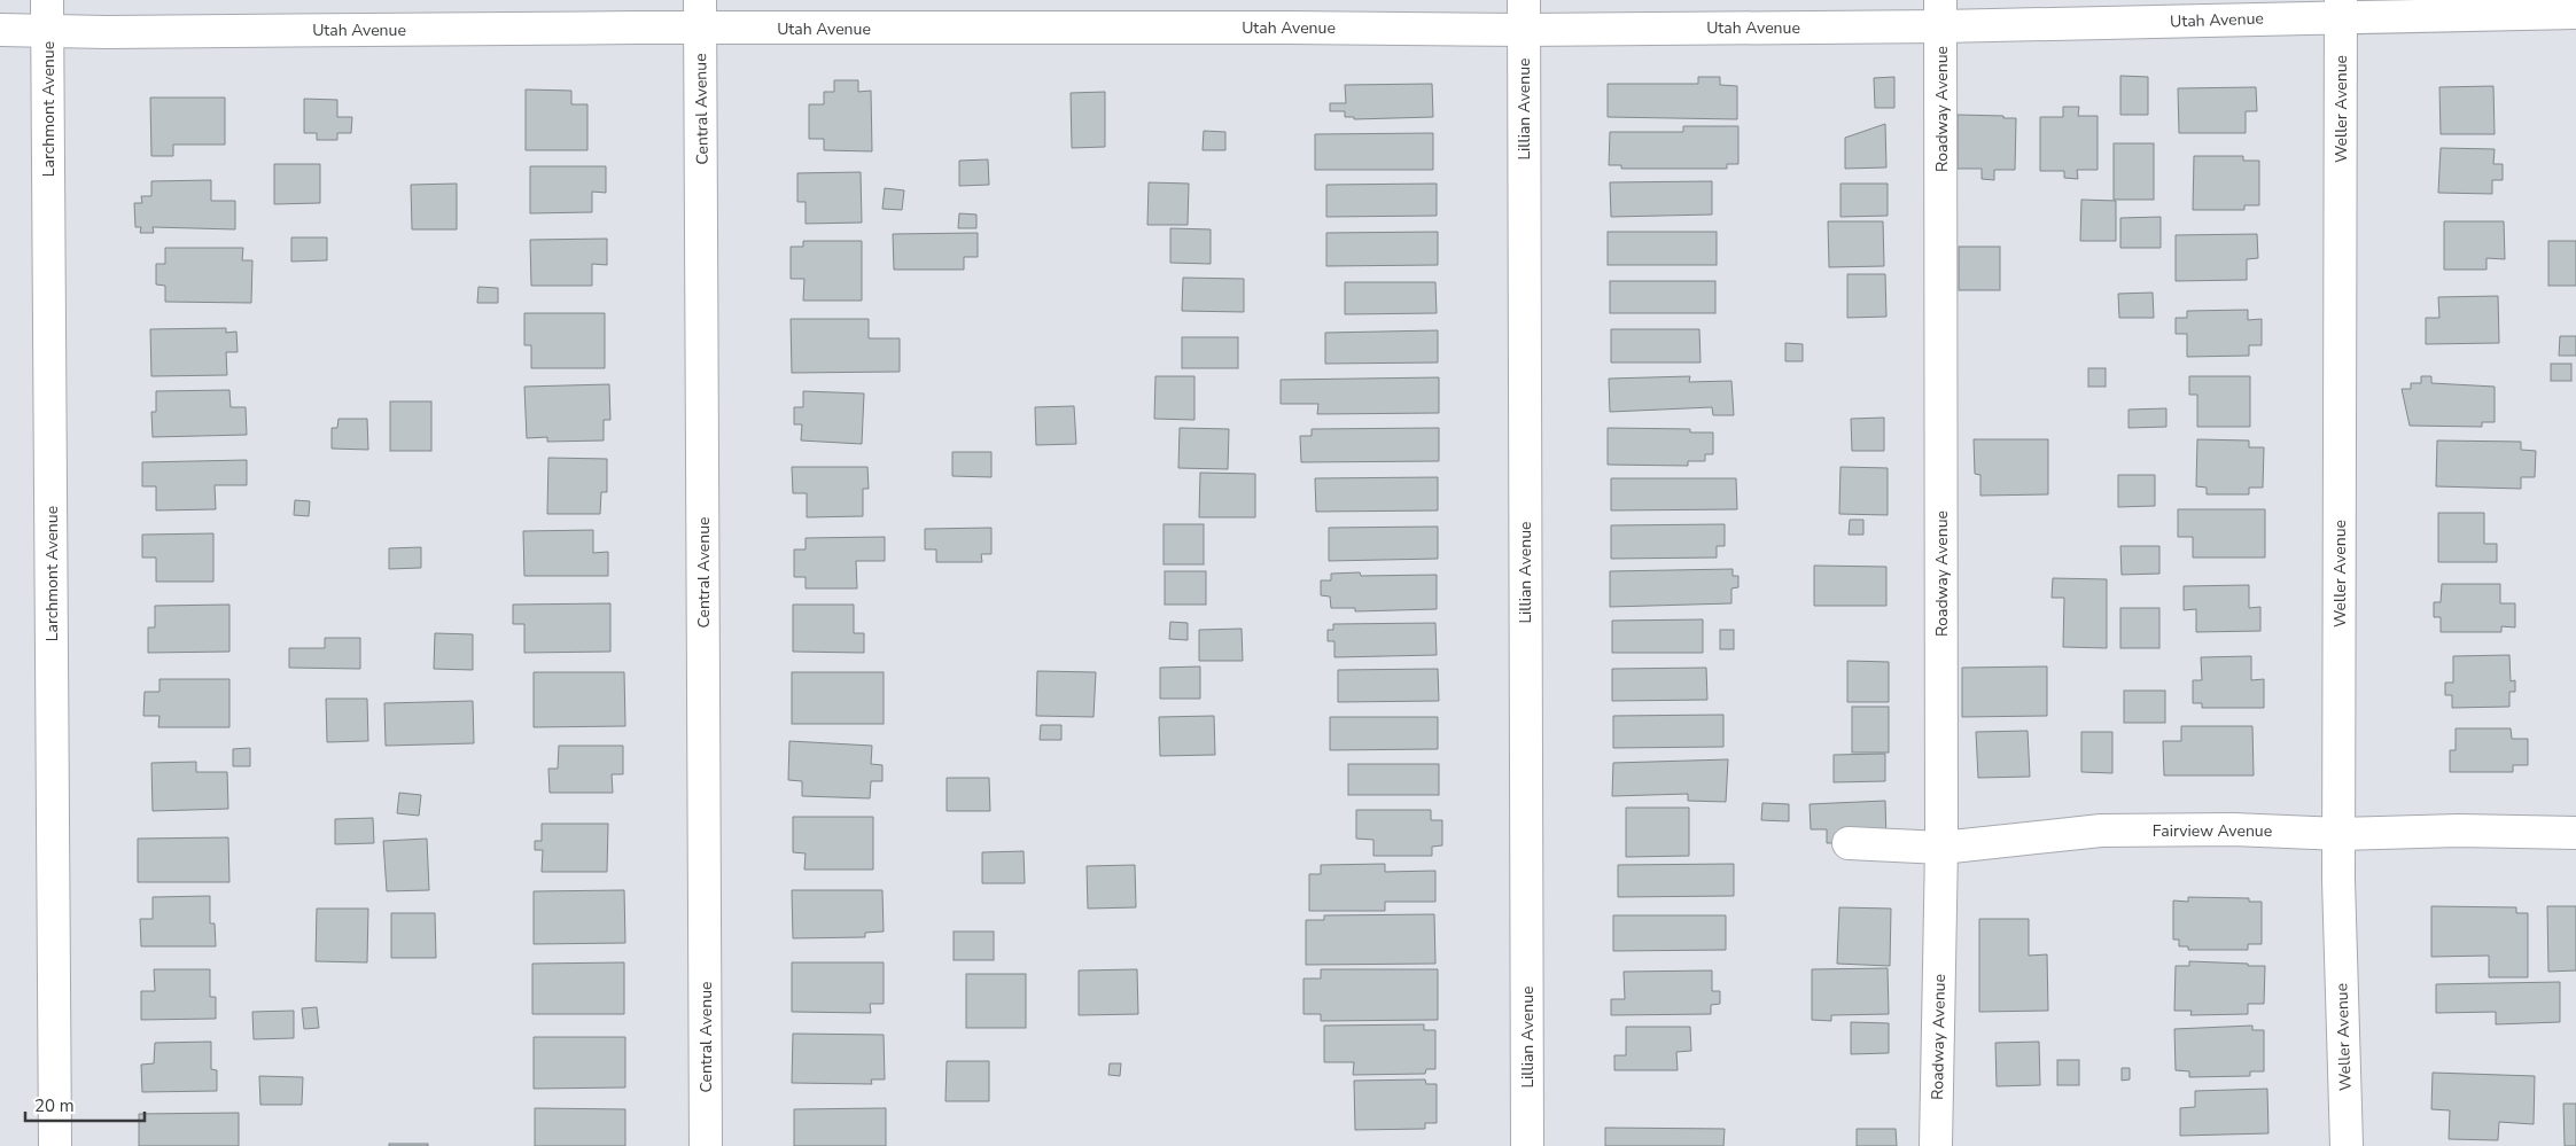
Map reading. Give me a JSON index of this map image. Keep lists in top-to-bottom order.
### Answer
{
  "streets": {
    "street": [
      "Utah Avenue",
      "Larchmont Avenue",
      "Central Avenue",
      "Lillian Avenue",
      "Roadway Avenue",
      "Weller Avenue",
      "Fairview Avenue"
    ]
  },
  "crossings": [
    ["Utah Avenue", "Larchmont Avenue"],
    ["Utah Avenue", "Central Avenue"],
    ["Utah Avenue", "Lillian Avenue"],
    ["Utah Avenue", "Roadway Avenue"],
    ["Utah Avenue", "Weller Avenue"],
    ["Roadway Avenue", "Fairview Avenue"],
    ["Weller Avenue", "Fairview Avenue"]
  ],
  "scale_bar": "20 m"
}
